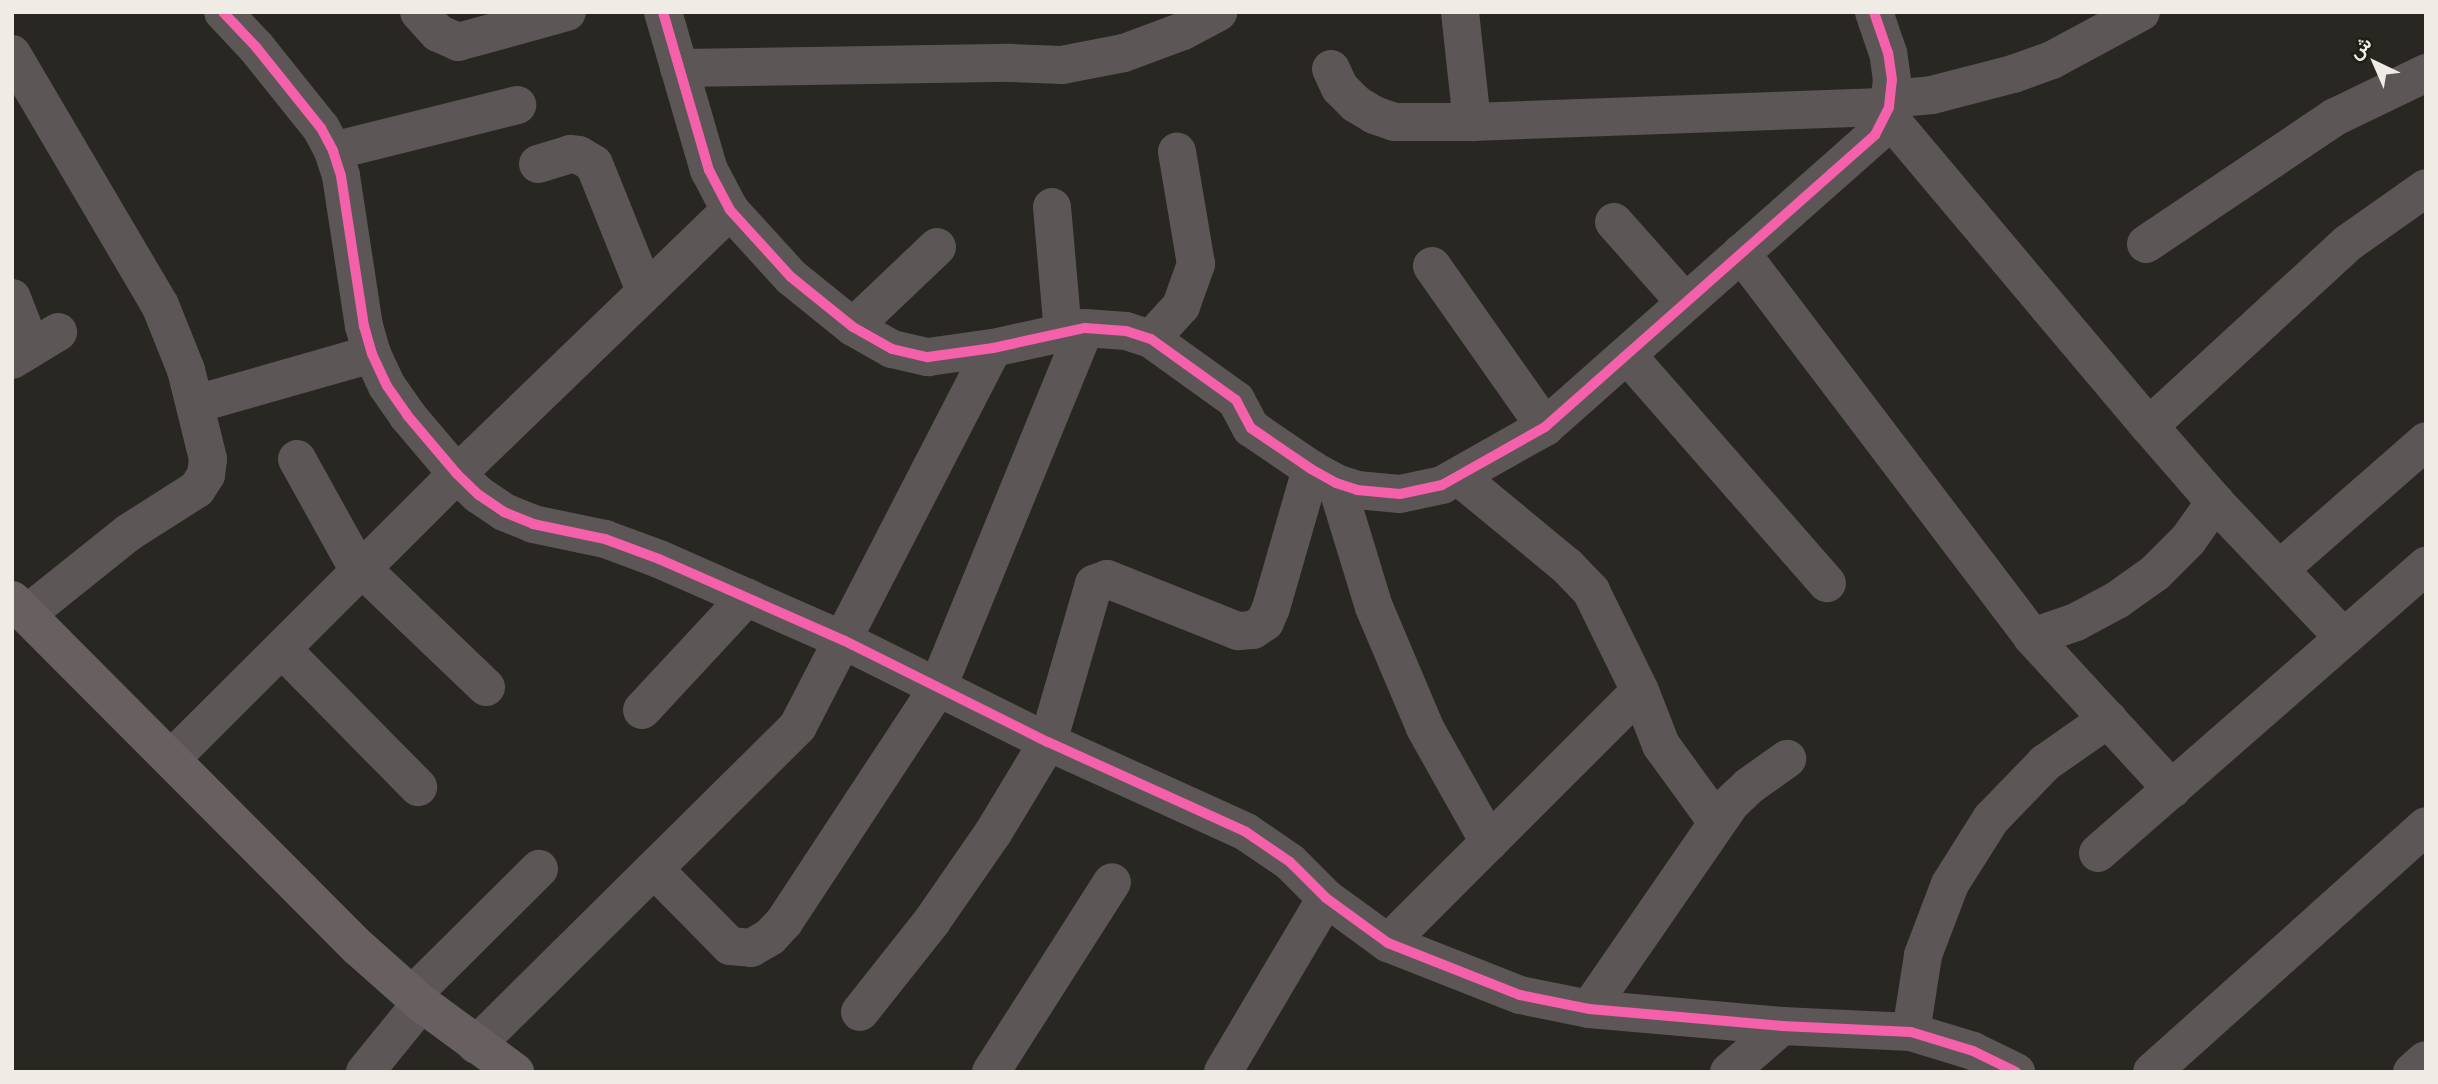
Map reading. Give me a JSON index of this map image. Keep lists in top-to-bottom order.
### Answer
{
  "north": "top left"
}
